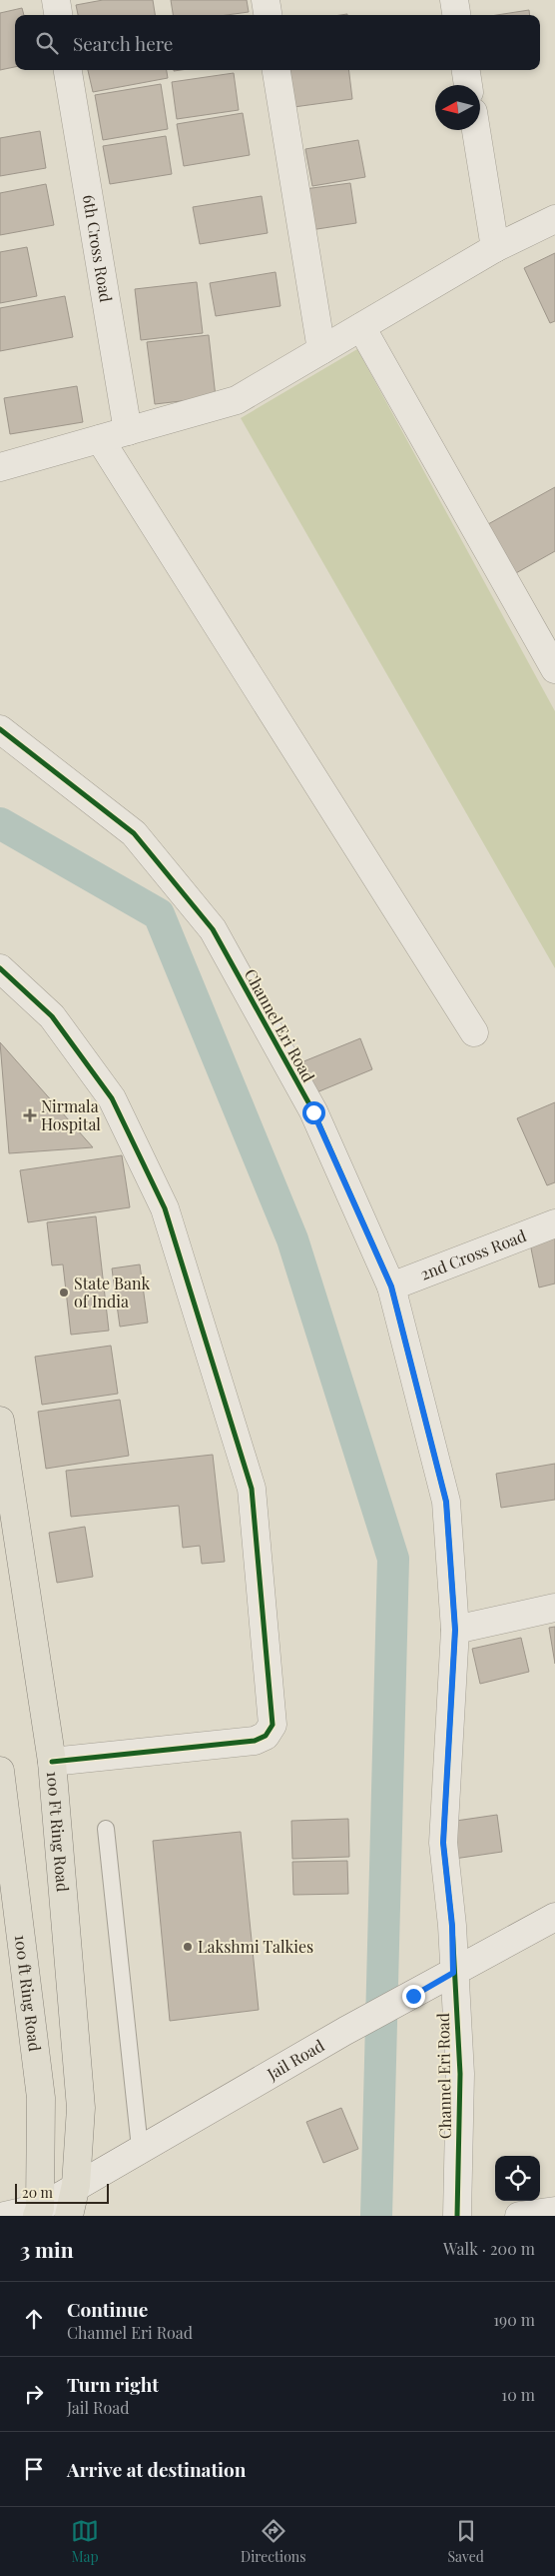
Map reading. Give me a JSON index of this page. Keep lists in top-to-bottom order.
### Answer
{
  "streets": {
    "main road": ["100 Ft Ring Road", "100 ft Ring Road"],
    "street": [
      "6th Cross Road",
      "Channel Eri Road",
      "2nd Cross Road",
      "Jail Road"
    ]
  },
  "crossings": [
    ["Channel Eri Road", "2nd Cross Road"],
    ["Channel Eri Road", "Jail Road"],
    ["100 Ft Ring Road", "Jail Road"],
    ["100 ft Ring Road", "Jail Road"]
  ],
  "places": {
    "health": ["Nirmala Hospital"],
    "other": ["State Bank of India", "Lakshmi Talkies"]
  },
  "scale_bar": "20 m",
  "north": "left",
  "page": {
    "search": "Search here",
    "scale": "20 m",
    "heading": ["3 min", "Walk · 200 m"],
    "list": [
      ["Continue", "Channel Eri Road", "190 m"],
      ["Turn right", "Jail Road", "10 m"],
      "Arrive at destination"
    ],
    "nav": ["Map", "Directions", "Saved"]
  }
}
